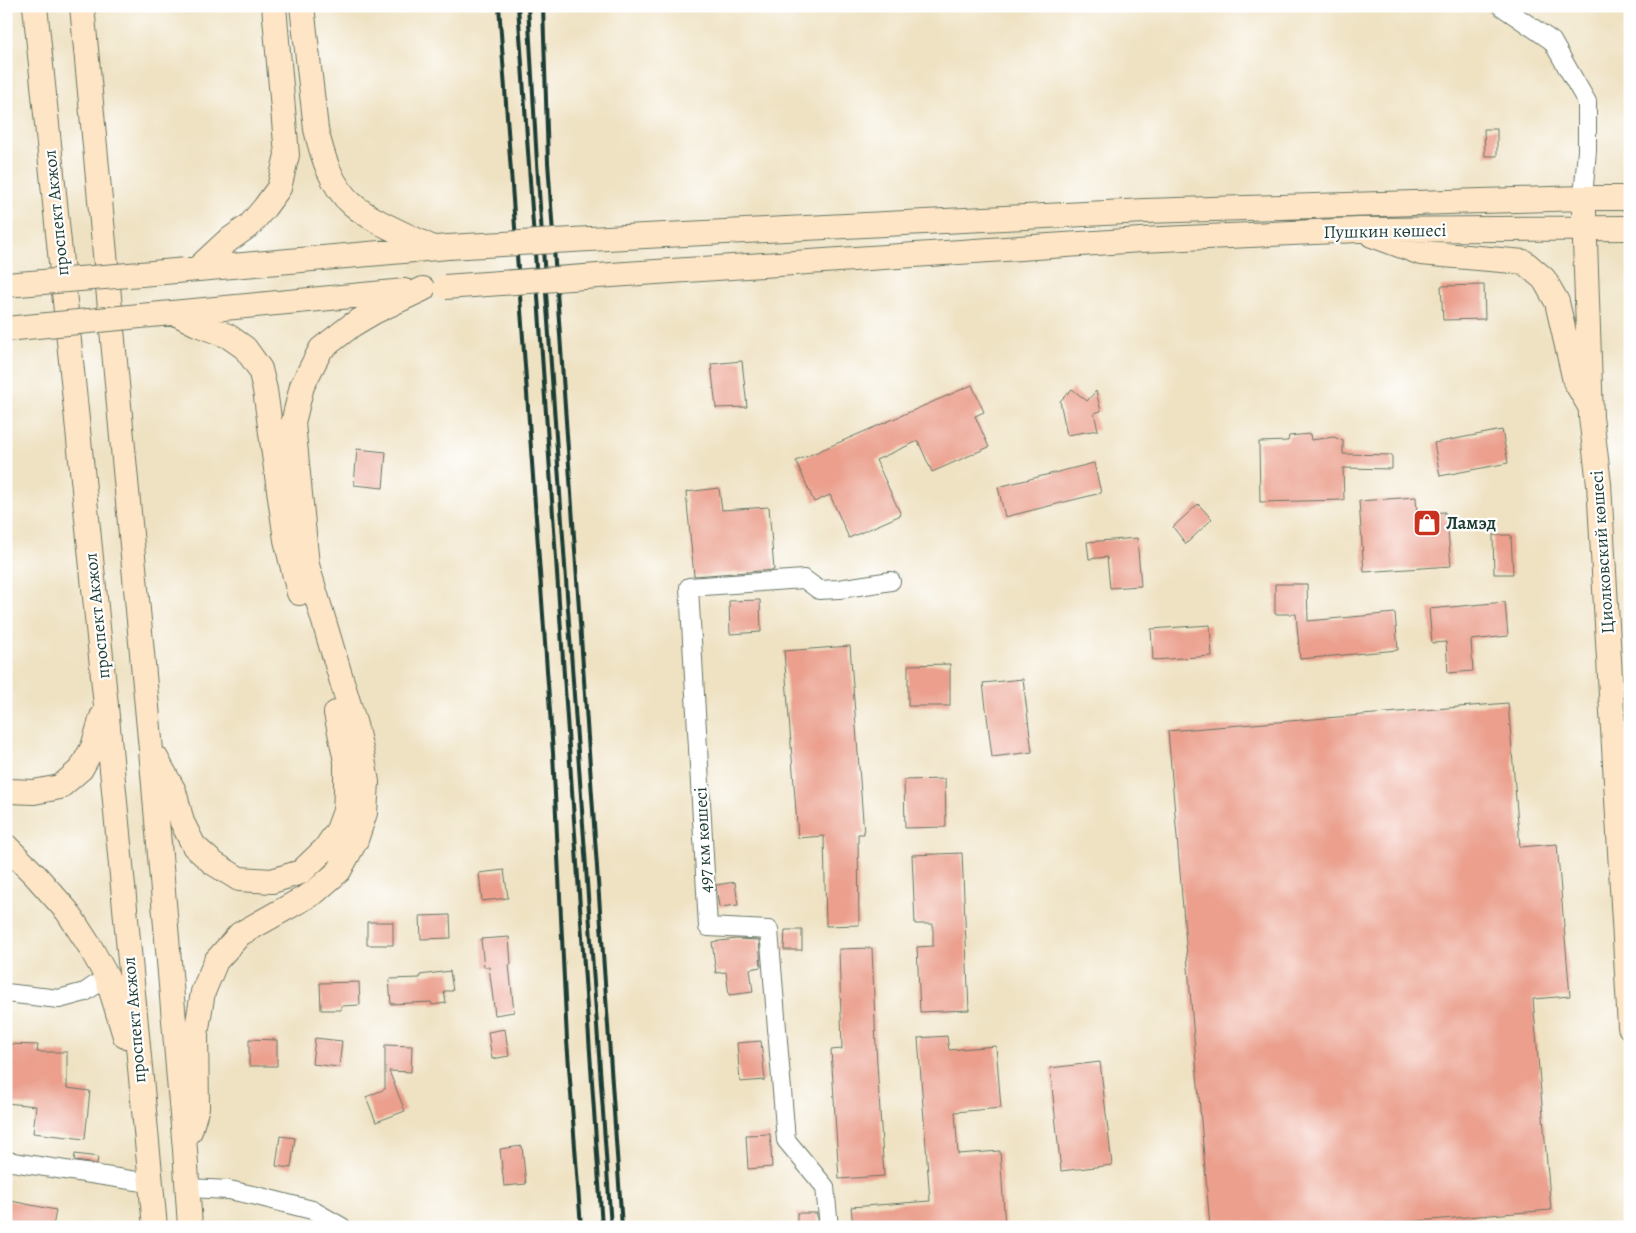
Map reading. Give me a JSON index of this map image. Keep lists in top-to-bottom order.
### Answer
{
  "streets": {
    "main road": ["проспект Акжол", "Пушкин көшесі", "Циолковский көшесі"],
    "street": ["497 км көшесі"]
  },
  "crossings": [
    ["Пушкин көшесі", "Циолковский көшесі"]
  ],
  "places": {
    "shop": ["Ламэд"]
  }
}
